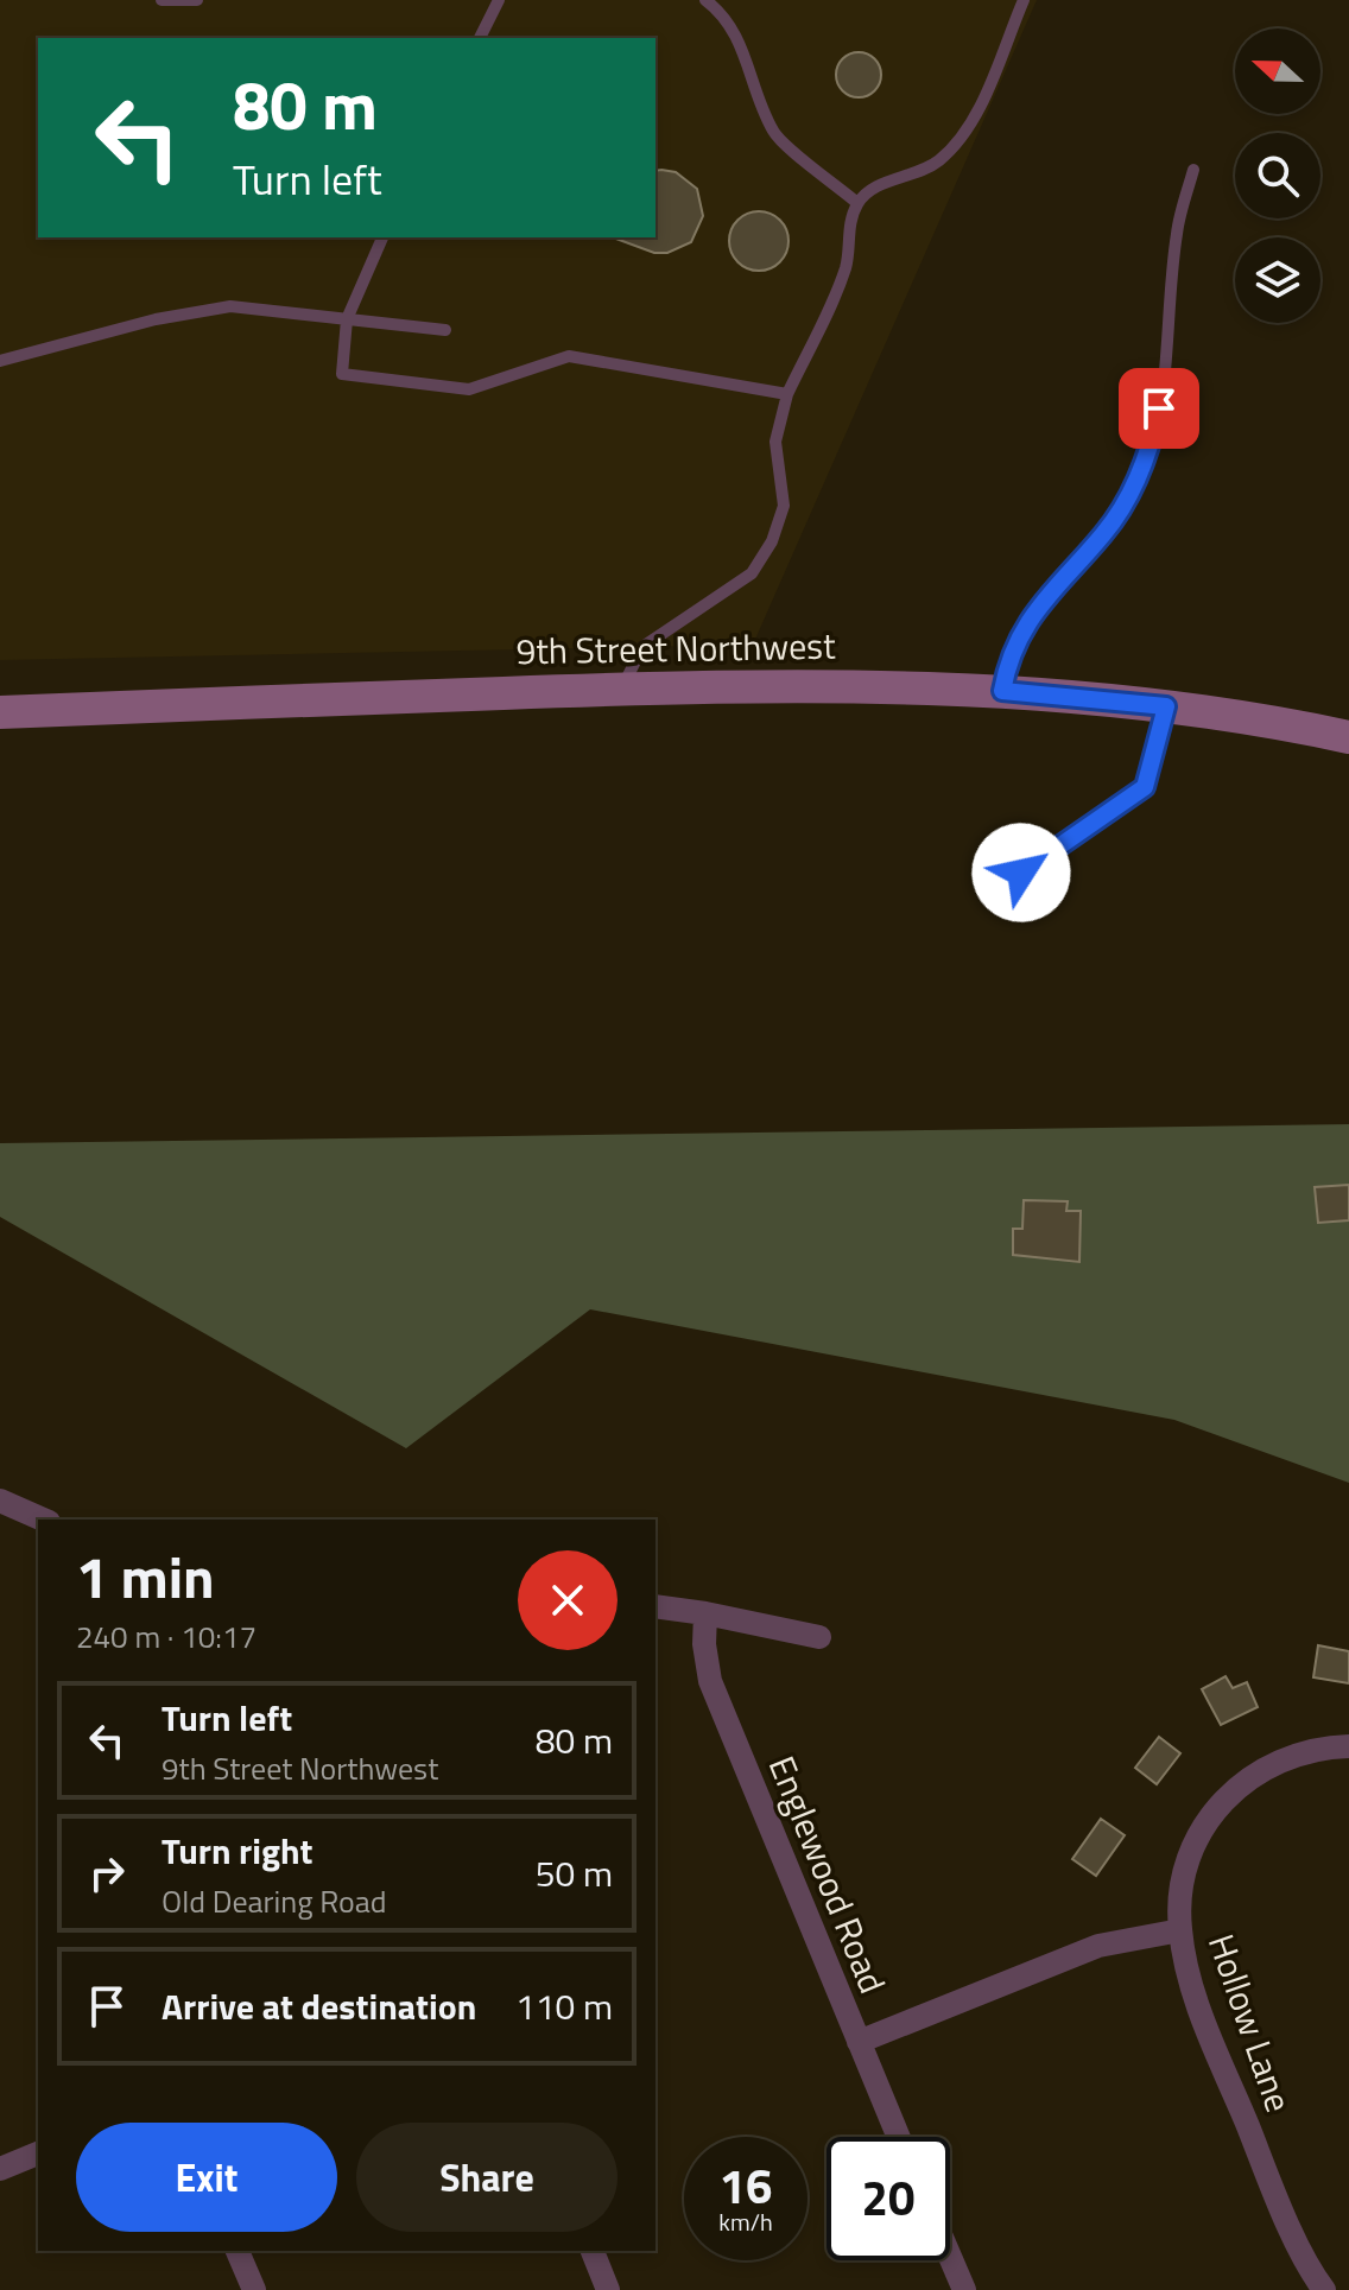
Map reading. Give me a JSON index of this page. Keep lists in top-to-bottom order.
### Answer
{
  "streets": {
    "street": ["9th Street Northwest", "Englewood Road", "Hollow Lane"]
  },
  "north": "left",
  "page": {
    "turn": ["80 m", "Turn left"],
    "heading": ["1 min", "240 m · 10:17"],
    "list": [
      {
        "name": "Turn left",
        "note": "9th Street Northwest",
        "value": "80 m"
      },
      {
        "name": "Turn right",
        "note": "Old Dearing Road",
        "value": "50 m"
      },
      {
        "name": "Arrive at destination",
        "value": "110 m"
      }
    ],
    "buttons": ["Exit", "Share"],
    "speed": "16 km/h",
    "limit": "20"
  }
}
